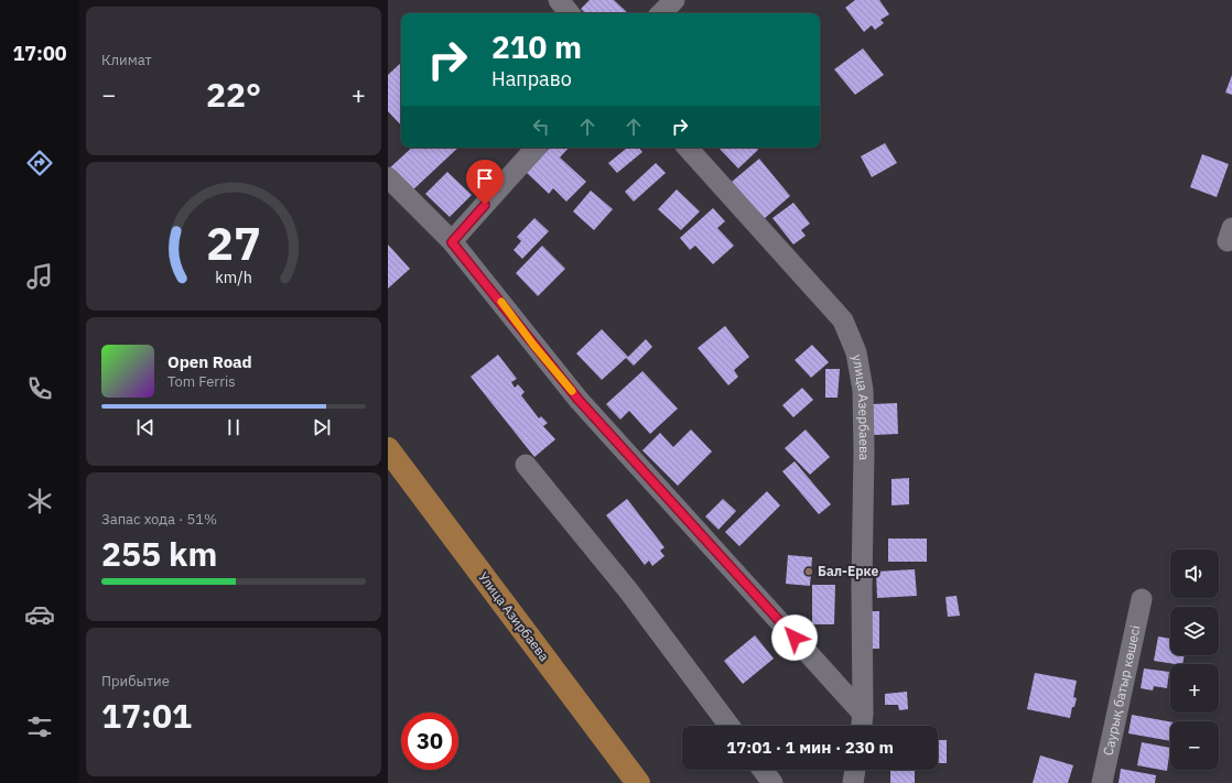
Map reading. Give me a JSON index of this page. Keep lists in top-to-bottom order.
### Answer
{
  "streets": {
    "main road": ["Улица Азирбаева"],
    "street": ["улица Азербаева", "Саурық батыр көшесі"]
  },
  "places": ["Бал-Ерке"],
  "page": {
    "tabs": "17:00",
    "tile": [
      "Климат",
      ["Запас хода · 51%", "255 km"],
      ["Прибытие", "17:01"]
    ],
    "turn": ["210 m", "Направо"],
    "heat": ["−", "22°", "+"],
    "song": ["Open Road", "Tom Ferris"],
    "map_buttons": ["+", "−"],
    "limit": "30",
    "trip": "17:01 · 1 мин · 230 m",
    "gauge": ["27", "km/h"]
  }
}
